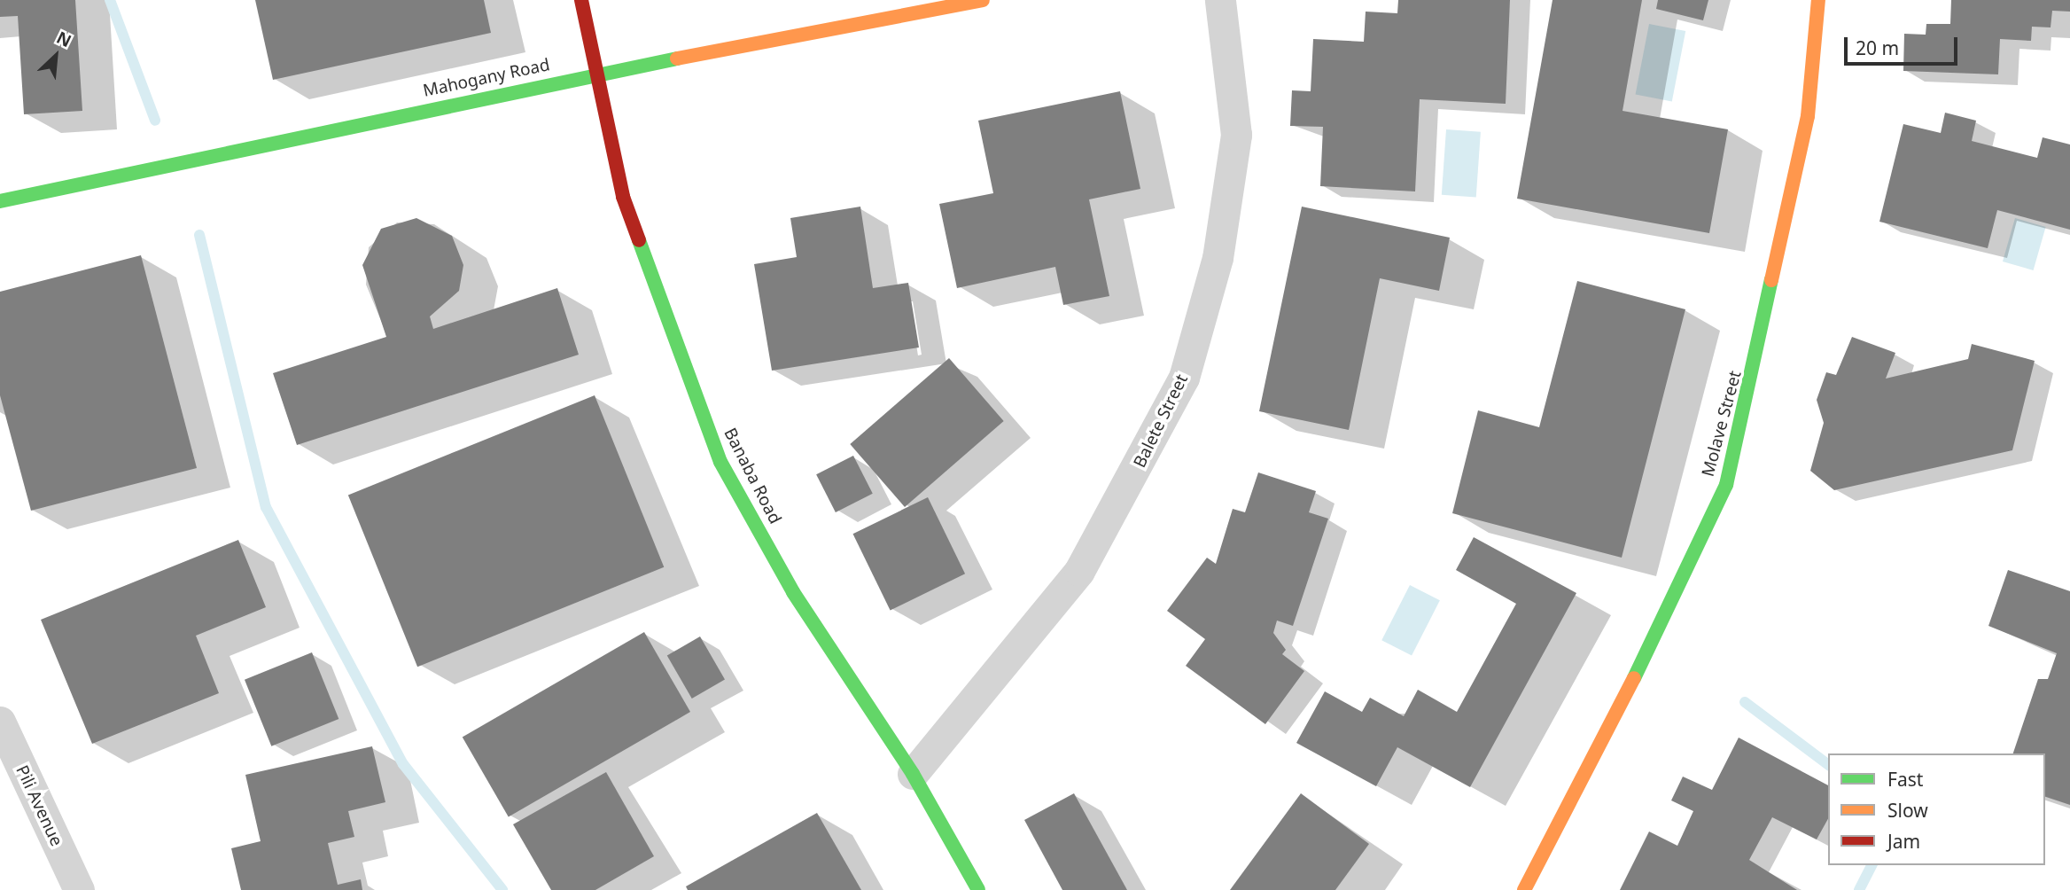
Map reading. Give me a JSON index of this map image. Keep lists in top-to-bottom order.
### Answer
{
  "streets": {
    "street": [
      "Mahogany Road",
      "Balete Street",
      "Molave Street",
      "Banaba Road",
      "Pili Avenue"
    ]
  },
  "crossings": [
    ["Mahogany Road", "Banaba Road"],
    ["Balete Street", "Banaba Road"]
  ],
  "legend": ["Fast", "Slow", "Jam"],
  "scale_bar": "20 m",
  "north": "top right"
}
